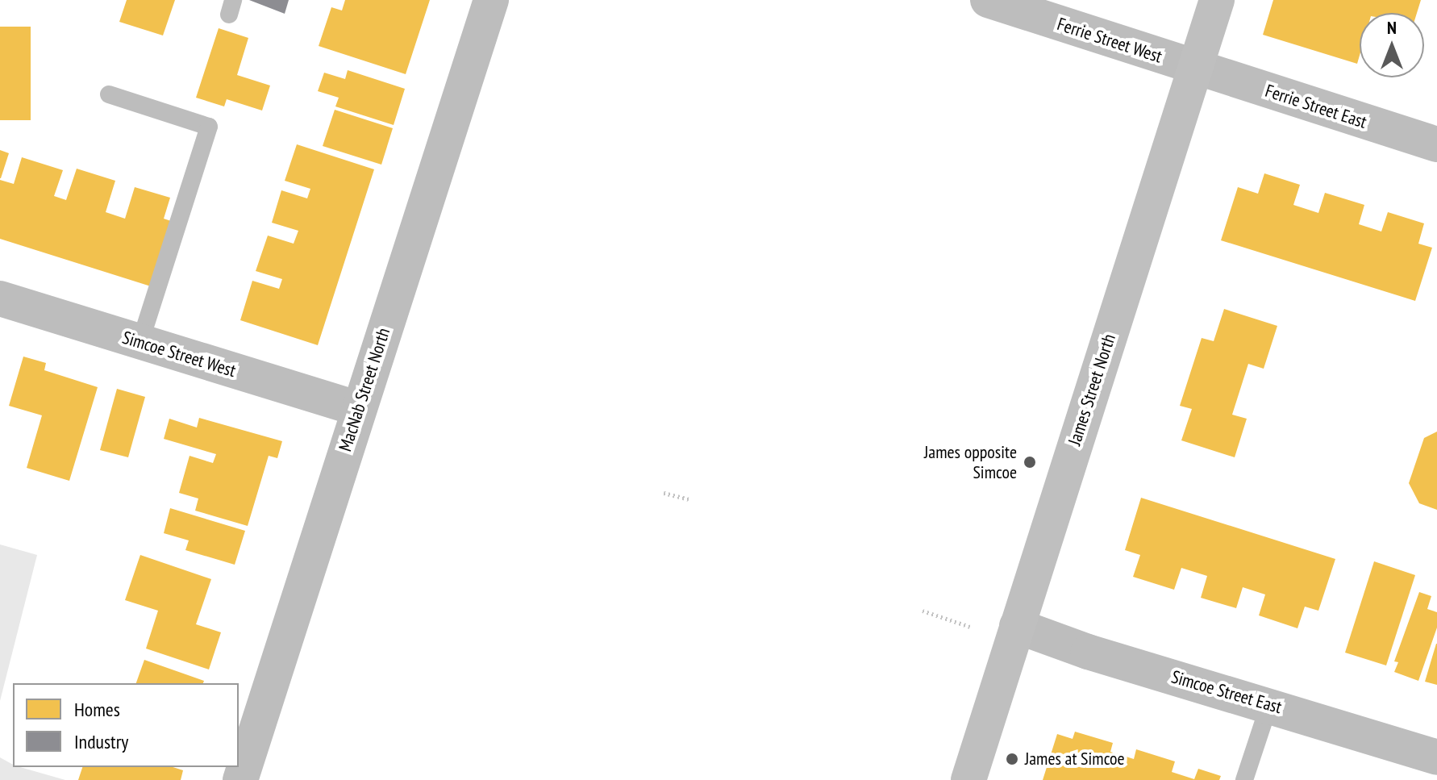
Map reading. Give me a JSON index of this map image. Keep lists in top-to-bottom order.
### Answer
{
  "streets": {
    "main road": ["James Street North"],
    "street": [
      "Ferrie Street West",
      "Ferrie Street East",
      "Simcoe Street West",
      "MacNab Street North",
      "Simcoe Street East"
    ]
  },
  "crossings": [
    ["Ferrie Street West", "Ferrie Street East"],
    ["Ferrie Street West", "James Street North"],
    ["Ferrie Street East", "James Street North"],
    ["Simcoe Street West", "MacNab Street North"],
    ["James Street North", "Simcoe Street East"]
  ],
  "places": ["James opposite Simcoe", "James at Simcoe"],
  "legend": ["Homes", "Industry"],
  "north": "top"
}
